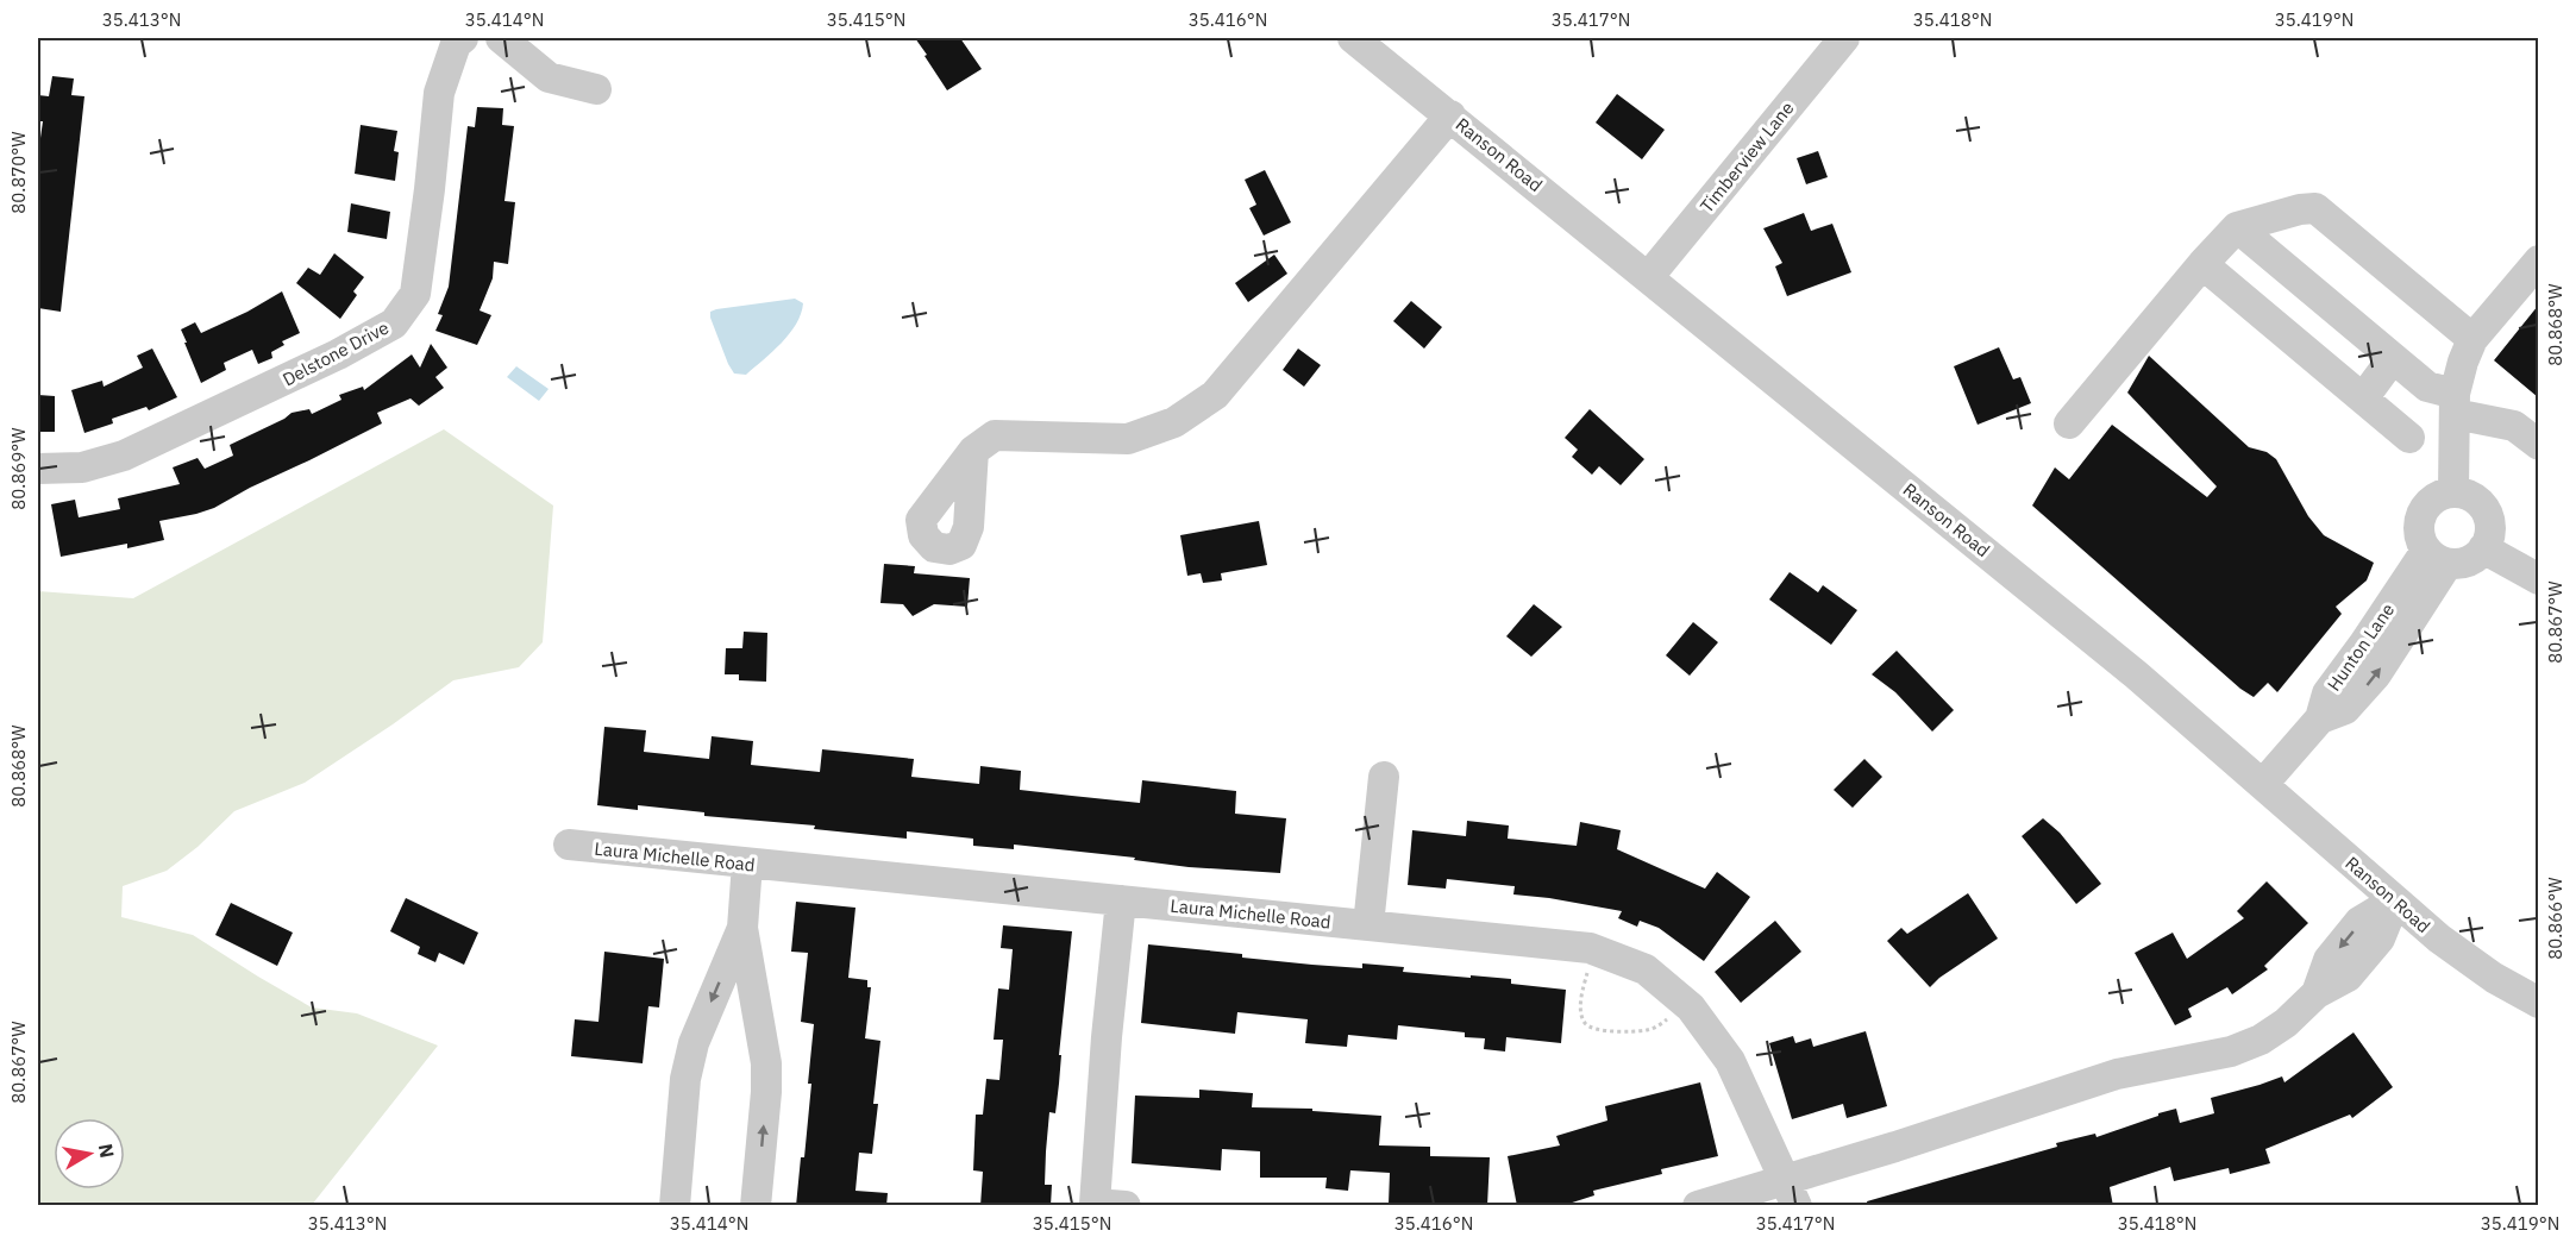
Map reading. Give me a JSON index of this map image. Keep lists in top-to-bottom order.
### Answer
{
  "streets": {
    "street": [
      "Ranson Road",
      "Timberview Lane",
      "Delstone Drive",
      "Hunton Lane",
      "Laura Michelle Road"
    ]
  },
  "crossings": [
    ["Ranson Road", "Timberview Lane"],
    ["Ranson Road", "Hunton Lane"]
  ],
  "north": "right",
  "coordinates": [
    "35.413°N",
    "35.414°N",
    "35.415°N",
    "35.416°N",
    "35.417°N",
    "35.418°N",
    "35.419°N",
    "80.870°W",
    "80.868°W",
    "80.869°W",
    "80.867°W",
    "80.866°W"
  ]
}
